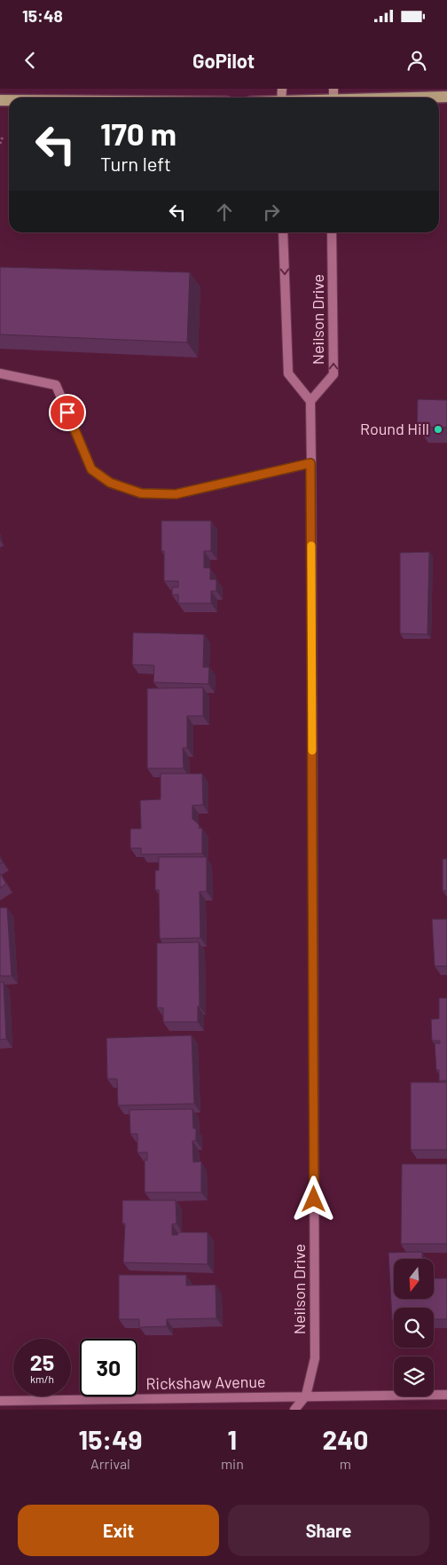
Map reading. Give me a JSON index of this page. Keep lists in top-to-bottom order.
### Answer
{
  "streets": {
    "street": ["Neilson Drive", "Rickshaw Avenue"]
  },
  "crossings": [
    ["Neilson Drive", "Rickshaw Avenue"]
  ],
  "places": ["Round Hill"],
  "north": "bottom",
  "page": {
    "status": "15:48",
    "header": "GoPilot",
    "turn": ["170 m", "Turn left"],
    "speed": "25 km/h",
    "limit": "30",
    "eta": [
      "15:49",
      "Arrival",
      "1",
      "min",
      "240",
      "m"
    ],
    "buttons": ["Exit", "Share"]
  }
}
